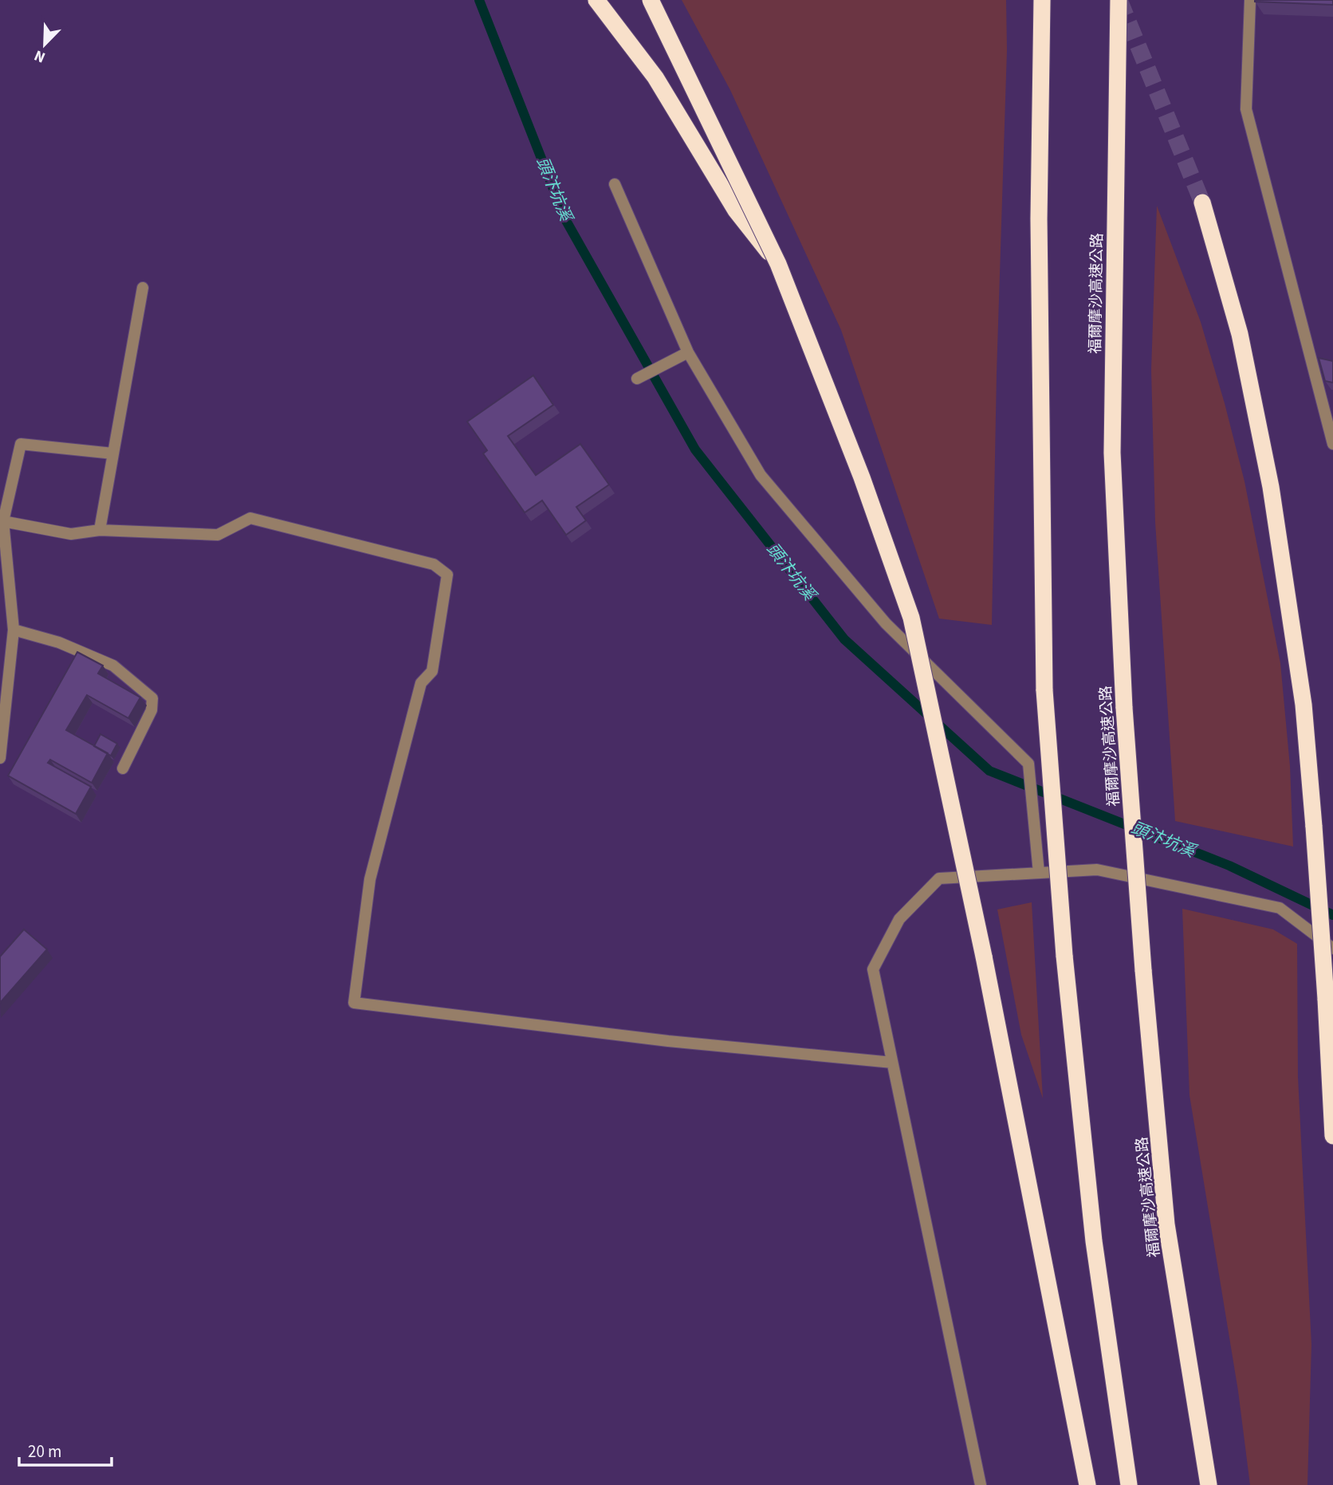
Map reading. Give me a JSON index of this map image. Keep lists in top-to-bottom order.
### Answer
{
  "streets": {
    "highway": ["福爾摩沙高速公路"]
  },
  "water": ["頭汴坑溪"],
  "scale_bar": "20 m",
  "north": "bottom left"
}
